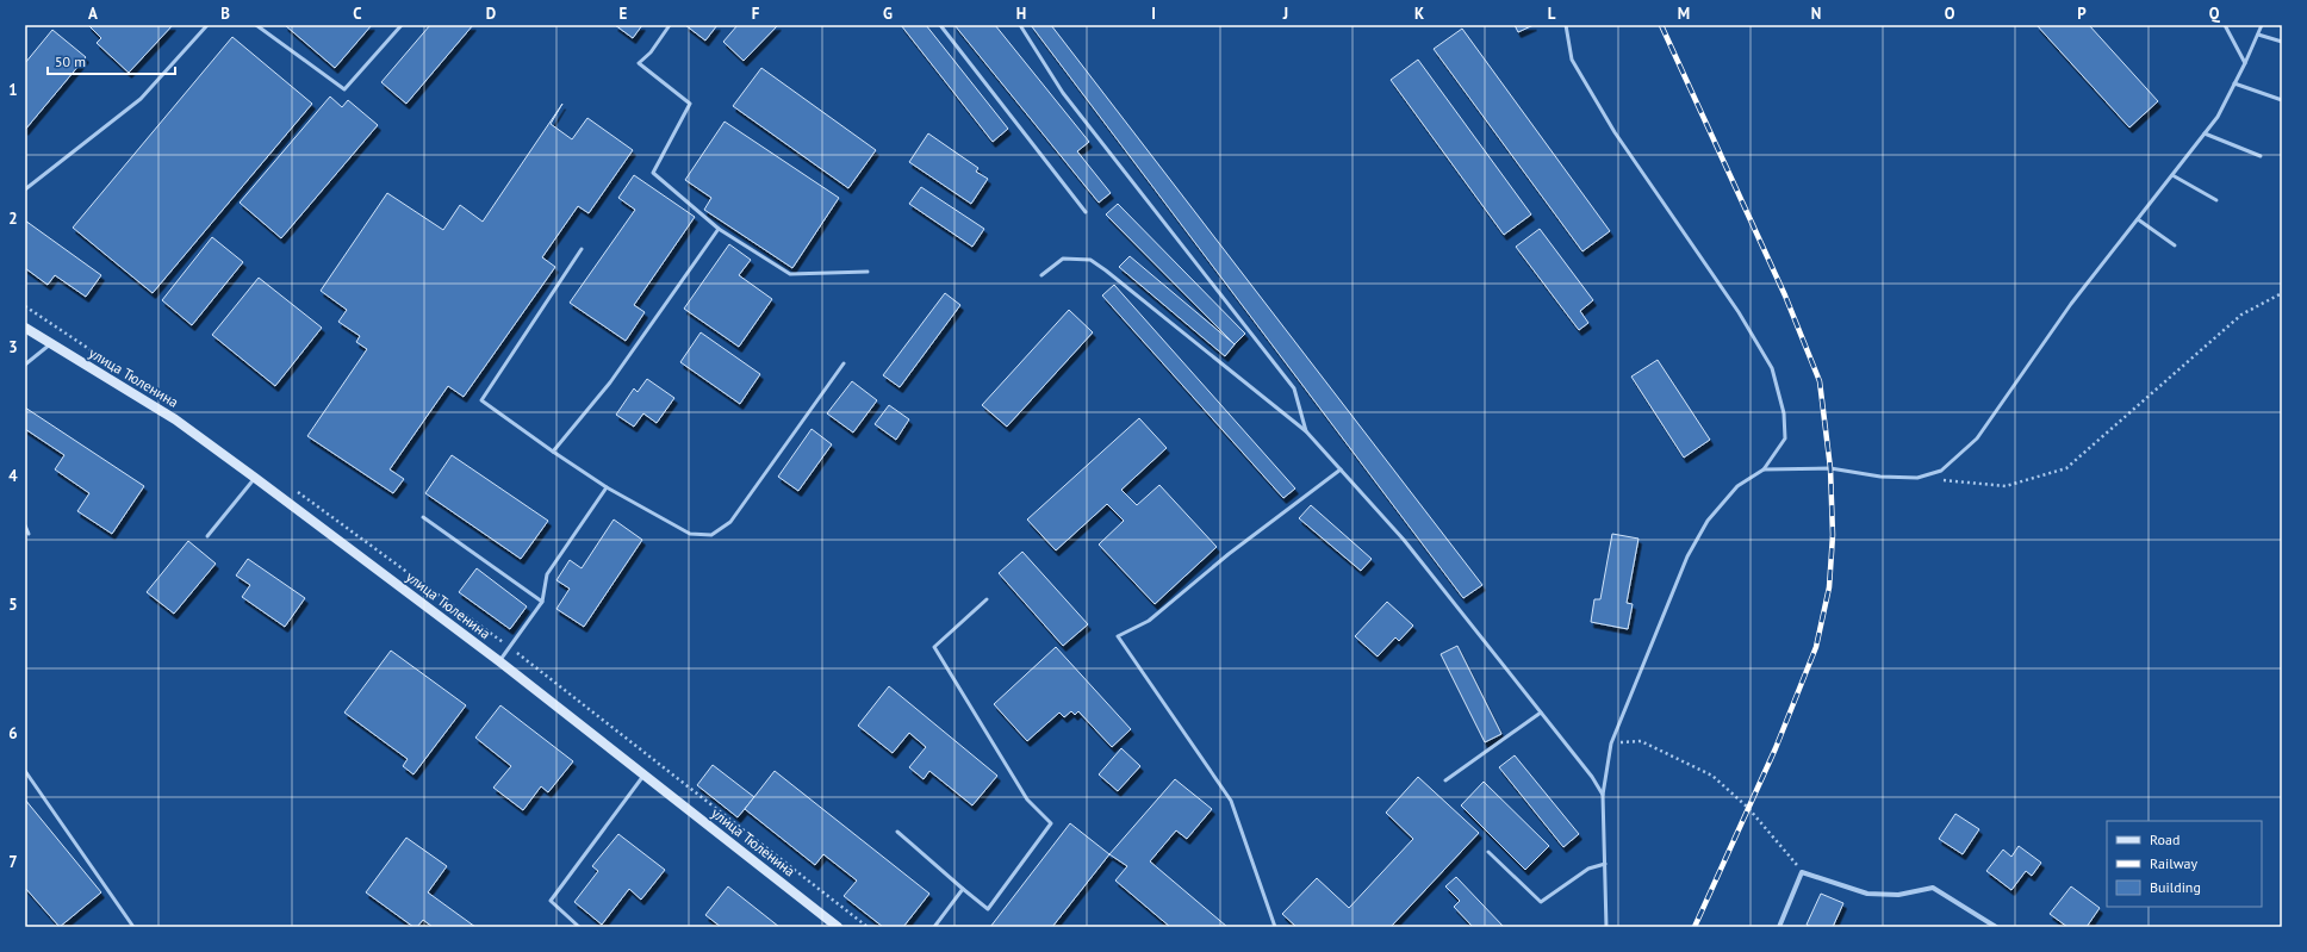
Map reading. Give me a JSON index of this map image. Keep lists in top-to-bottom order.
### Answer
{
  "streets": {
    "main road": ["улица Тюленина"]
  },
  "legend": ["Road", "Railway", "Building"],
  "scale_bar": "50 m",
  "grid": {
    "columns": [
      "A",
      "B",
      "C",
      "D",
      "E",
      "F",
      "G",
      "H",
      "I",
      "J",
      "K",
      "L",
      "M",
      "N",
      "O",
      "P",
      "Q"
    ],
    "rows": [
      "1",
      "2",
      "3",
      "4",
      "5",
      "6",
      "7"
    ]
  }
}
